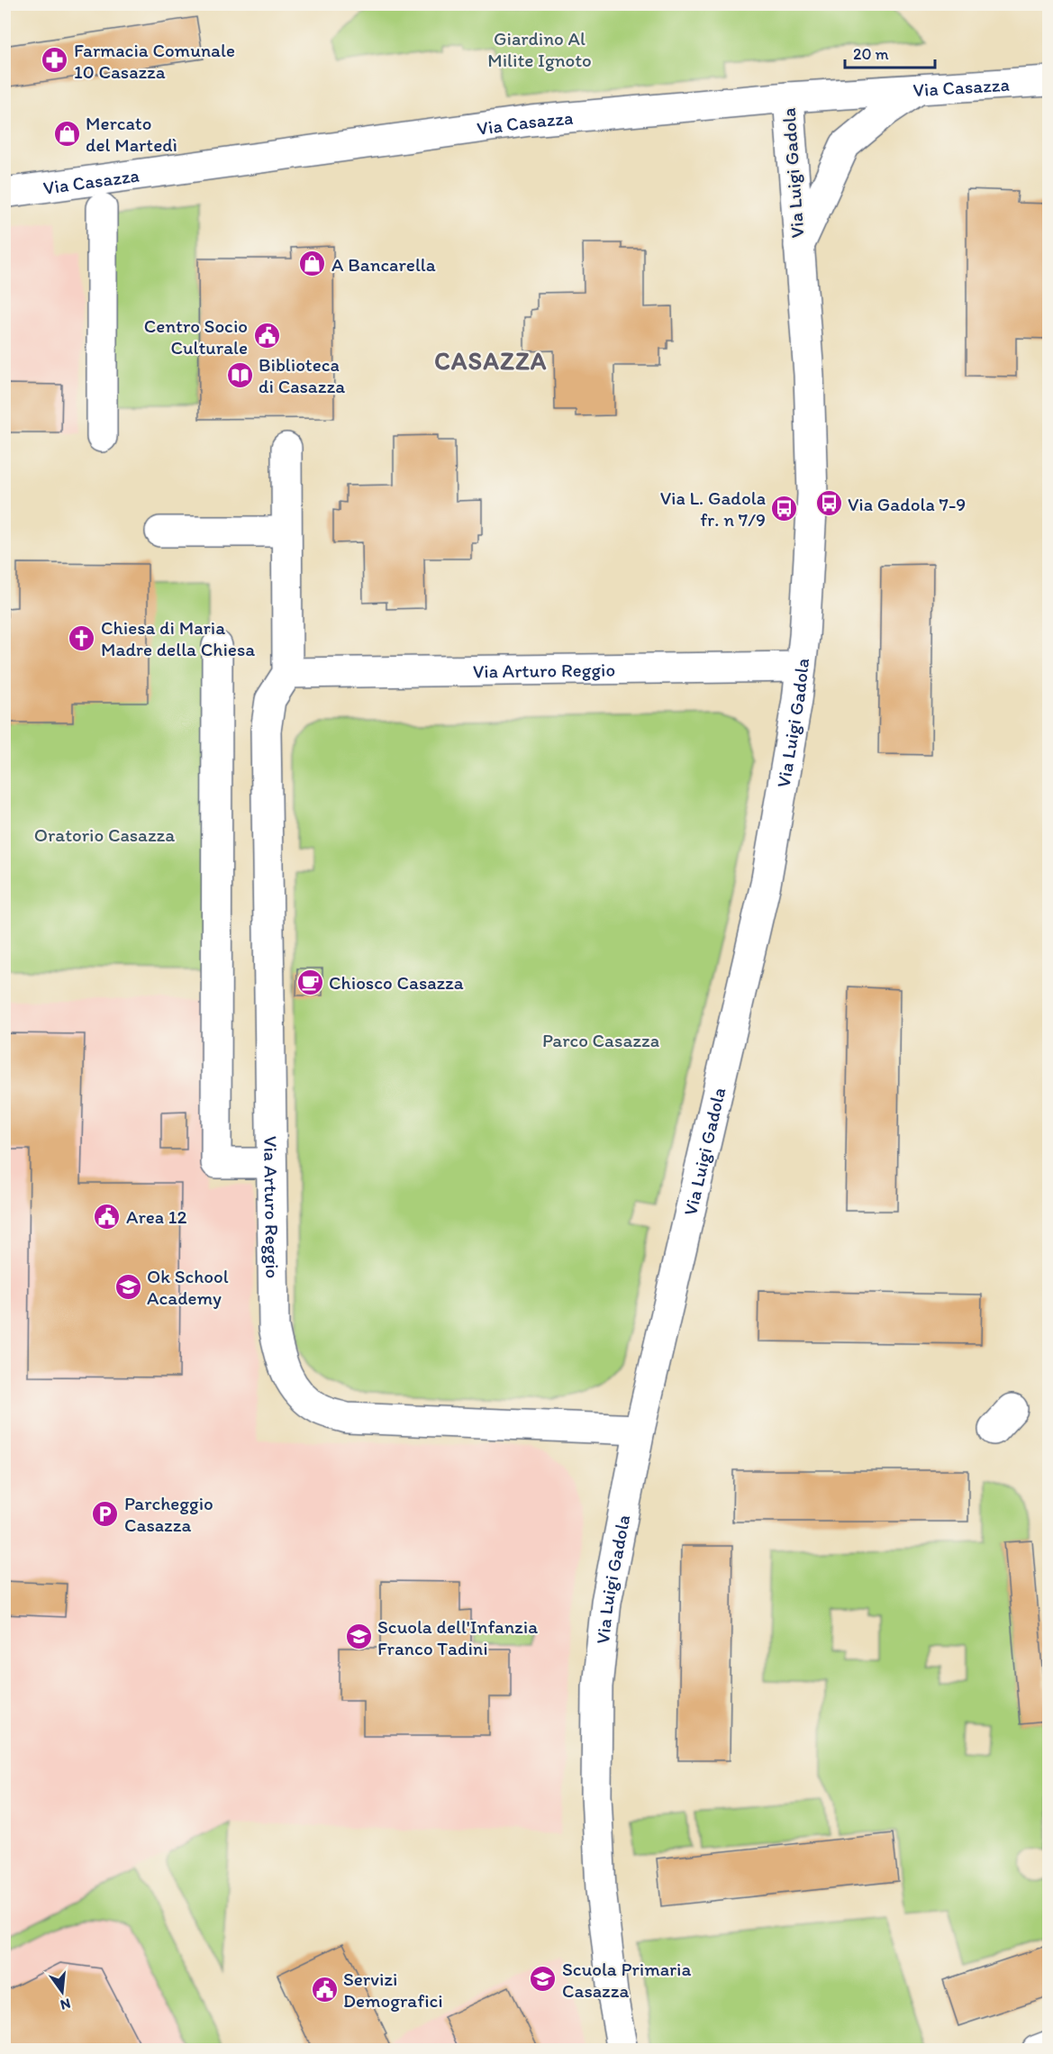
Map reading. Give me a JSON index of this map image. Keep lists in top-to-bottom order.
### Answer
{
  "streets": {
    "street": ["Via Casazza", "Via Luigi Gadola", "Via Arturo Reggio"]
  },
  "crossings": [
    ["Via Casazza", "Via Luigi Gadola"],
    ["Via Luigi Gadola", "Via Arturo Reggio"]
  ],
  "districts": ["CASAZZA"],
  "parks": ["Giardino Al Milite Ignoto", "Oratorio Casazza", "Parco Casazza"],
  "places": {
    "pharmacy": ["Farmacia Comunale 10 Casazza"],
    "shop": ["Mercato del Martedì", "A Bancarella"],
    "public building": ["Centro Socio Culturale", "Area 12", "Servizi Demografici"],
    "library": ["Biblioteca di Casazza"],
    "bus stop": ["Via Gadola 7-9", "Via L. Gadola fr. n 7/9"],
    "church": ["Chiesa di Maria Madre della Chiesa"],
    "cafe": ["Chiosco Casazza"],
    "school or university": ["Ok School Academy", "Scuola dell'Infanzia Franco Tadini", "Scuola Primaria Casazza"],
    "parking": ["Parcheggio Casazza"]
  },
  "scale_bar": "20 m",
  "north": "bottom"
}
